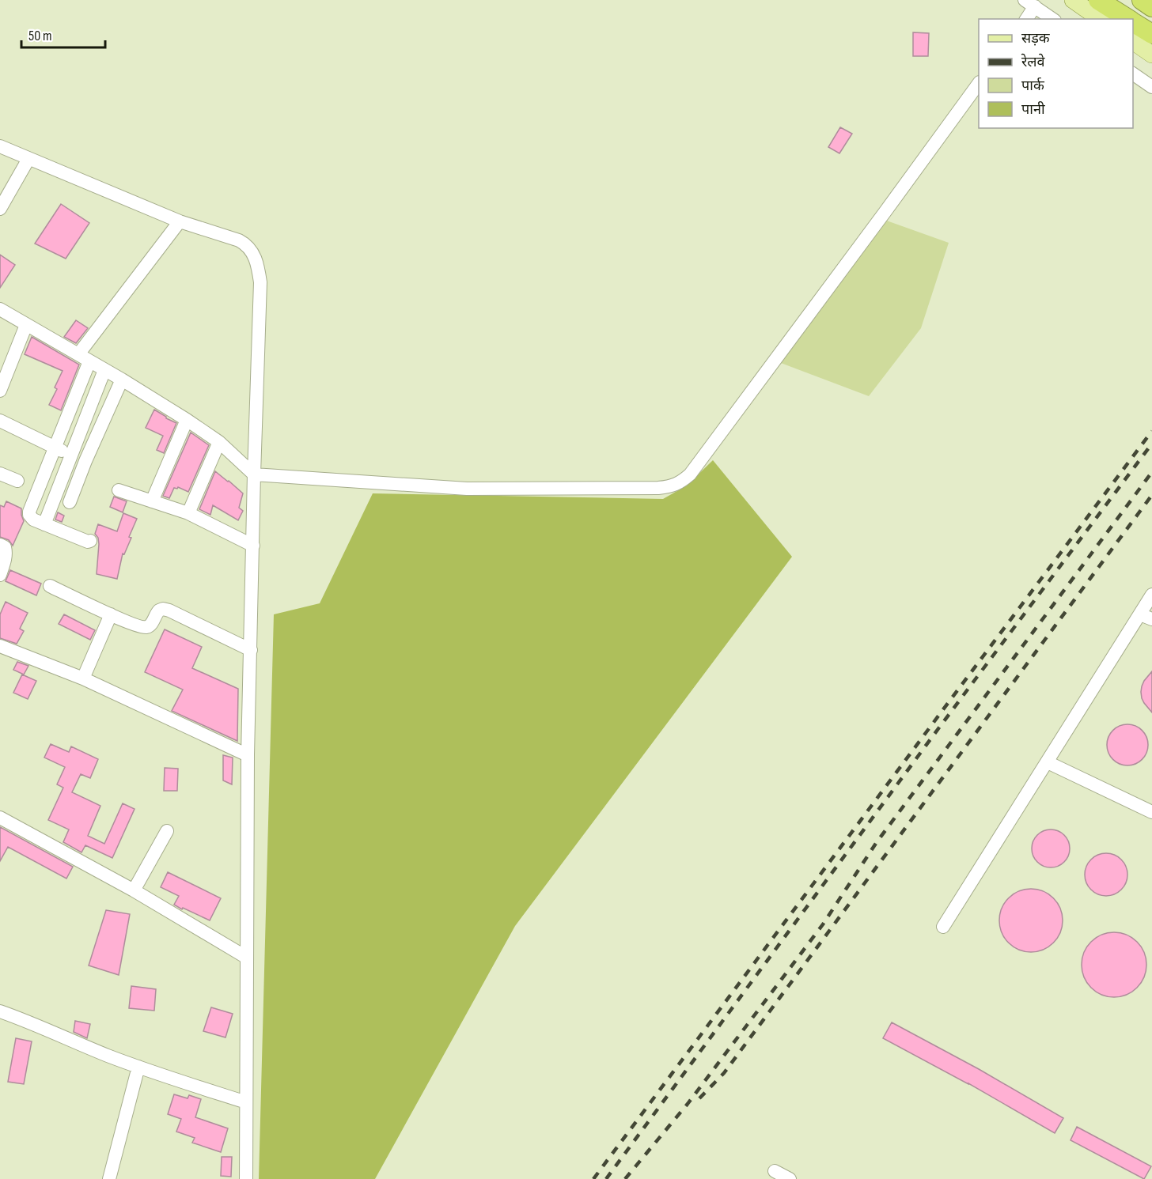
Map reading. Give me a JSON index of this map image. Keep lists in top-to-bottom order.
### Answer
{
  "legend": [
    "सड़क",
    "रेलवे",
    "पार्क",
    "पानी"
  ],
  "scale_bar": "50 m"
}
